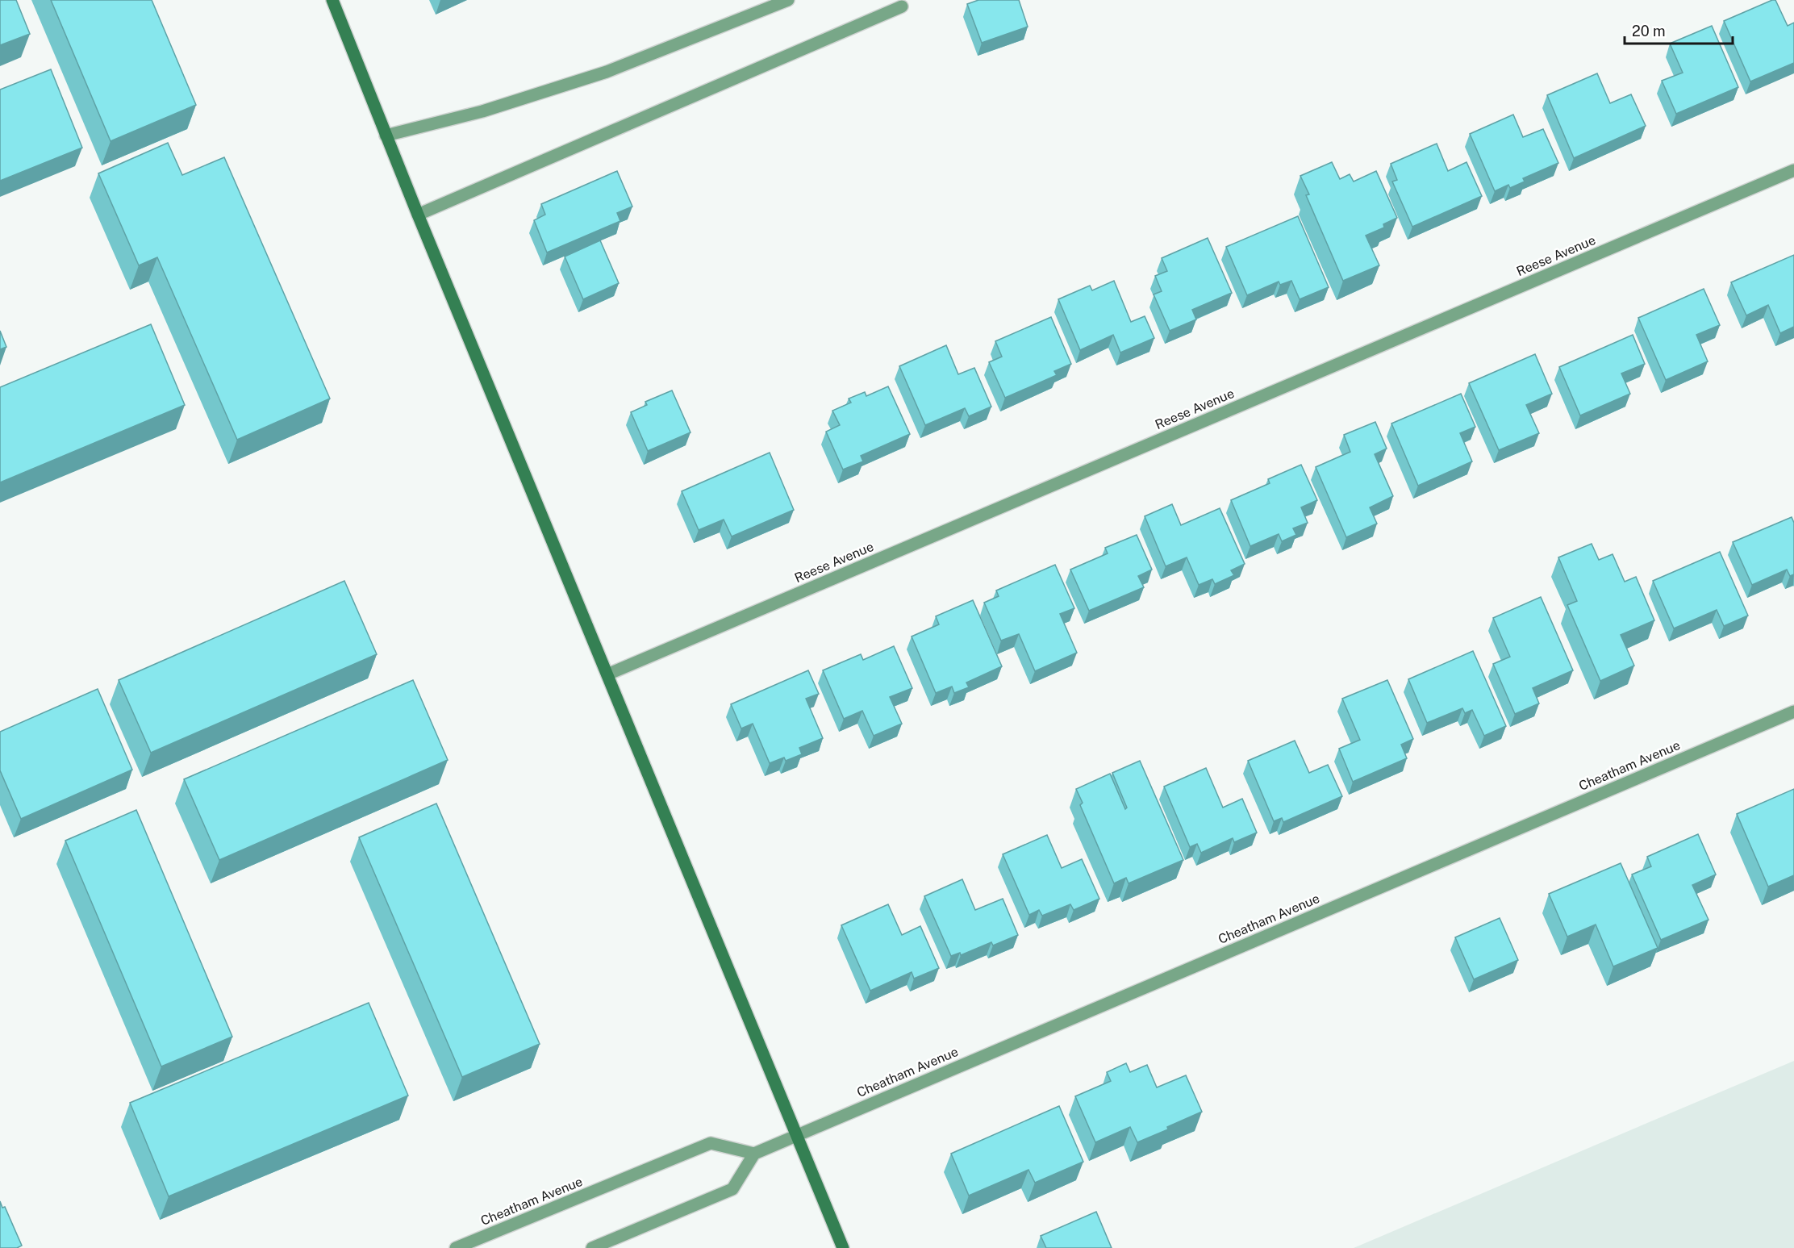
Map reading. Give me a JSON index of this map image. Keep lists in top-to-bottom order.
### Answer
{
  "streets": {
    "street": ["Reese Avenue", "Cheatham Avenue"]
  },
  "scale_bar": "20 m"
}
